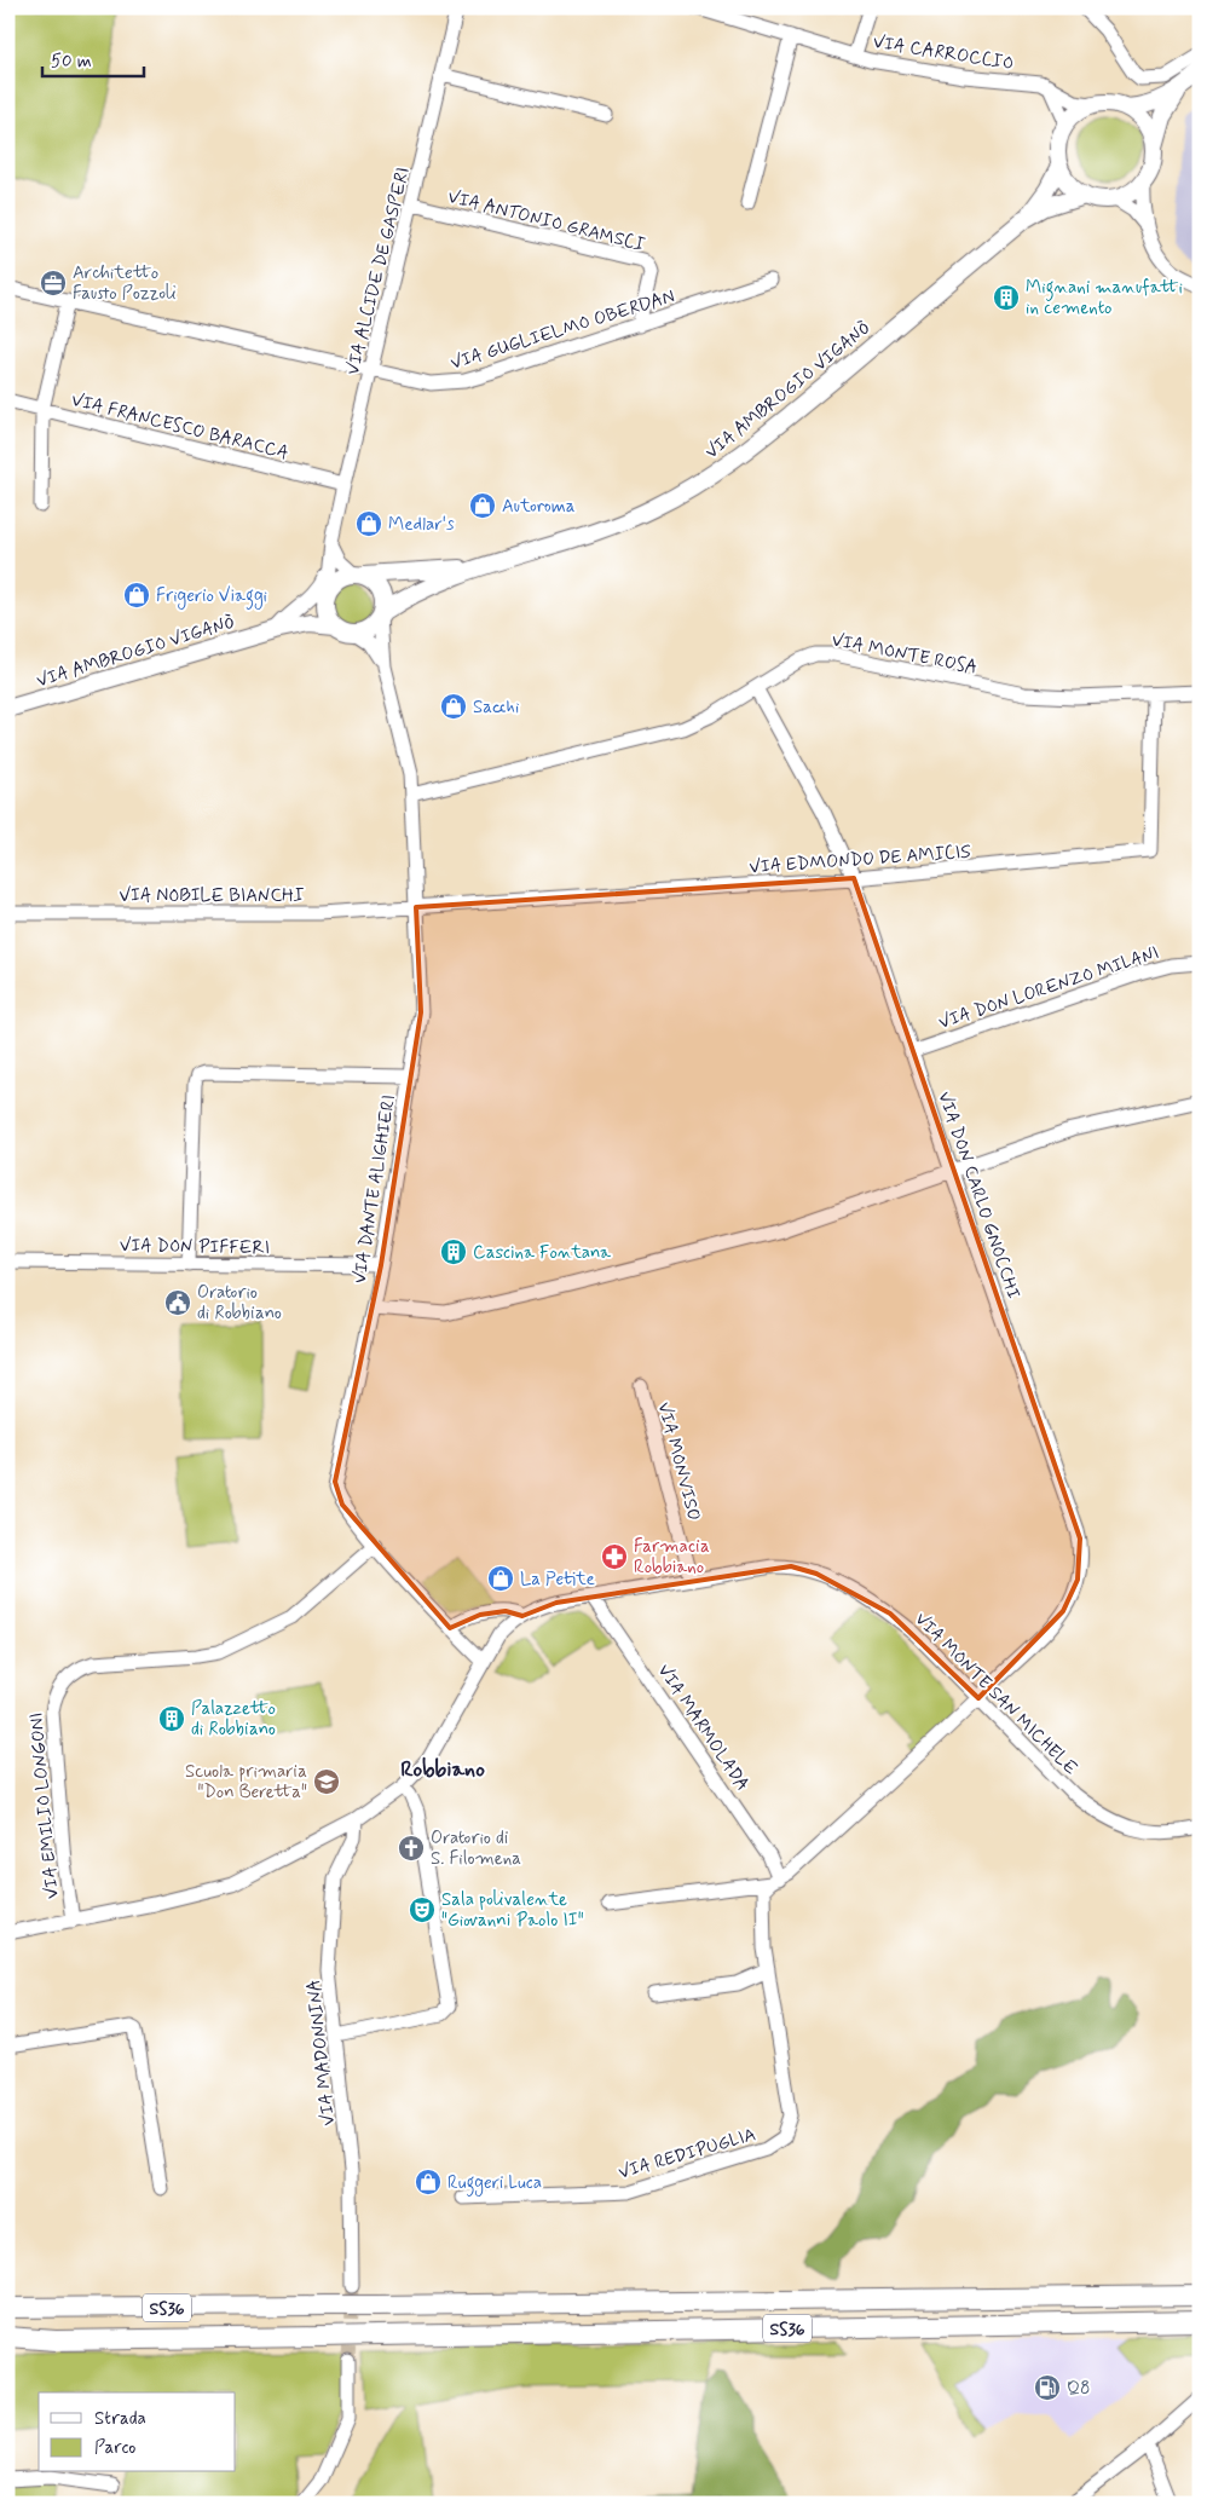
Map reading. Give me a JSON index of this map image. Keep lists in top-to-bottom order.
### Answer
{
  "streets": {
    "highway": ["SS36"],
    "main road": ["VIA AMBROGIO VIGANÒ"],
    "street": [
      "VIA CARROCCIO",
      "VIA ANTONIO GRAMSCI",
      "VIA ALCIDE DE GASPERI",
      "VIA GUGLIELMO OBERDAN",
      "VIA FRANCESCO BARACCA",
      "VIA MONTE ROSA",
      "VIA EDMONDO DE AMICIS",
      "VIA NOBILE BIANCHI",
      "VIA DON LORENZO MILANI",
      "VIA DANTE ALIGHIERI",
      "VIA DON CARLO GNOCCHI",
      "VIA DON PIFFERI",
      "VIA MONVISO",
      "VIA MONTE SAN MICHELE",
      "VIA MARMOLADA",
      "VIA EMILIO LONGONI",
      "VIA MADONNINA",
      "VIA REDIPUGLIA"
    ]
  },
  "crossings": [
    ["VIA CARROCCIO", "VIA AMBROGIO VIGANÒ"],
    ["VIA ANTONIO GRAMSCI", "VIA ALCIDE DE GASPERI"],
    ["VIA ANTONIO GRAMSCI", "VIA GUGLIELMO OBERDAN"],
    ["VIA ALCIDE DE GASPERI", "VIA GUGLIELMO OBERDAN"],
    ["VIA ALCIDE DE GASPERI", "VIA AMBROGIO VIGANÒ"],
    ["VIA ALCIDE DE GASPERI", "VIA FRANCESCO BARACCA"],
    ["VIA ALCIDE DE GASPERI", "VIA DANTE ALIGHIERI"],
    ["VIA AMBROGIO VIGANÒ", "VIA DANTE ALIGHIERI"],
    ["VIA MONTE ROSA", "VIA EDMONDO DE AMICIS"],
    ["VIA MONTE ROSA", "VIA DANTE ALIGHIERI"],
    ["VIA MONTE ROSA", "VIA DON CARLO GNOCCHI"],
    ["VIA EDMONDO DE AMICIS", "VIA NOBILE BIANCHI"],
    ["VIA EDMONDO DE AMICIS", "VIA DANTE ALIGHIERI"],
    ["VIA EDMONDO DE AMICIS", "VIA DON CARLO GNOCCHI"],
    ["VIA NOBILE BIANCHI", "VIA DANTE ALIGHIERI"],
    ["VIA DON LORENZO MILANI", "VIA DON CARLO GNOCCHI"],
    ["VIA DANTE ALIGHIERI", "VIA DON PIFFERI"],
    ["VIA DANTE ALIGHIERI", "VIA MONTE SAN MICHELE"],
    ["VIA DANTE ALIGHIERI", "VIA EMILIO LONGONI"],
    ["VIA DON CARLO GNOCCHI", "VIA MONTE SAN MICHELE"],
    ["VIA MONVISO", "VIA MONTE SAN MICHELE"],
    ["VIA MONTE SAN MICHELE", "VIA MARMOLADA"],
    ["VIA MONTE SAN MICHELE", "VIA EMILIO LONGONI"],
    ["VIA MONTE SAN MICHELE", "VIA MADONNINA"],
    ["VIA MARMOLADA", "VIA REDIPUGLIA"]
  ],
  "districts": ["Robbiano"],
  "places": {
    "office": ["Architetto Fausto Pozzoli"],
    "building": ["Mignani manufatti in cemento", "Cascina Fontana", "Palazzetto di Robbiano"],
    "shop": [
      "Autoroma",
      "Medlar's",
      "Frigerio Viaggi",
      "Sacchi",
      "La Petite",
      "Ruggeri Luca"
    ],
    "public building": ["Oratorio di Robbiano"],
    "pharmacy": ["Farmacia Robbiano"],
    "school or university": ["Scuola primaria \"Don Beretta\""],
    "church": ["Oratorio di S. Filomena"],
    "theatre": ["Sala polivalente \"Giovanni Paolo II\""],
    "fuel station": ["Q8"]
  },
  "legend": ["Strada", "Parco"],
  "scale_bar": "50 m"
}
